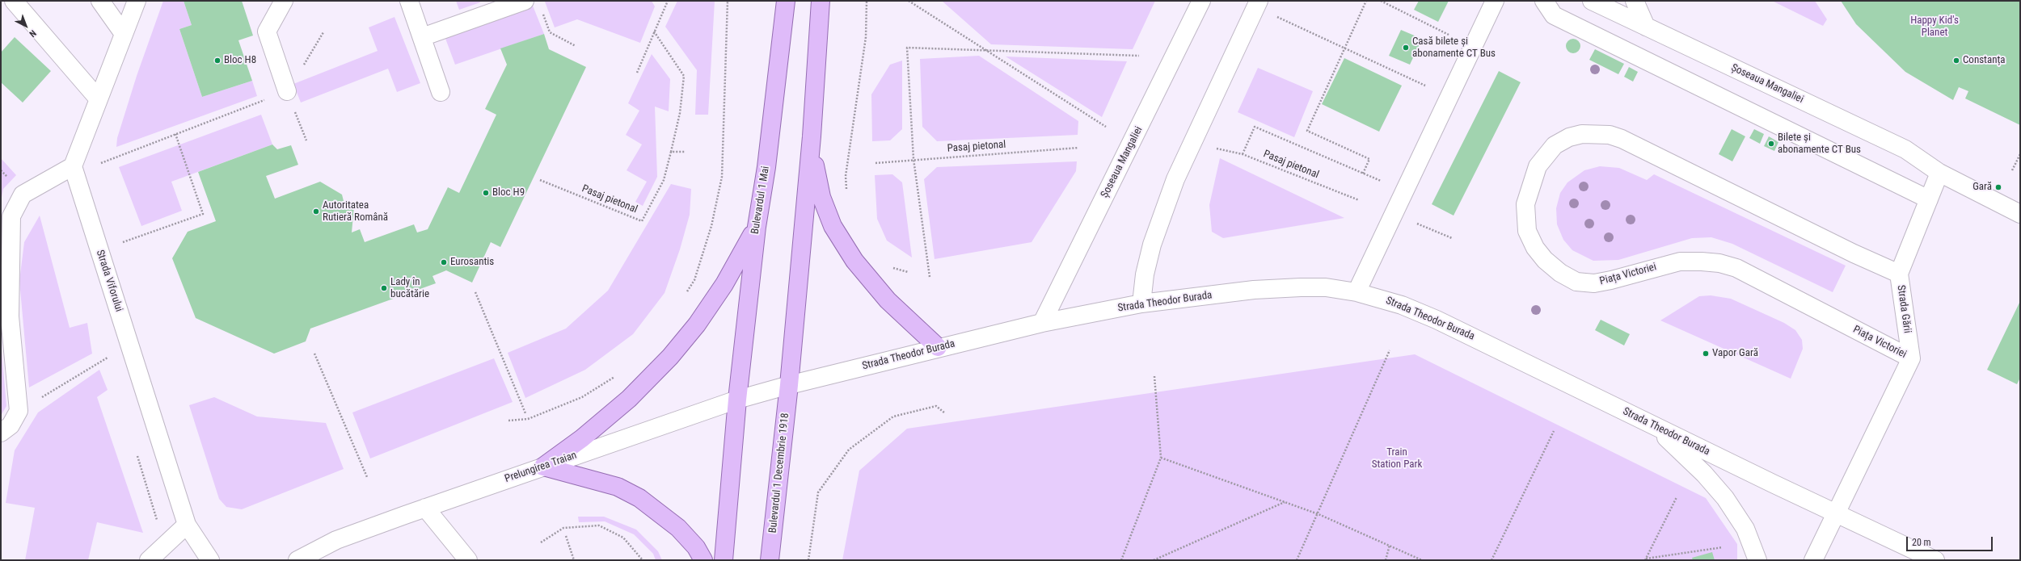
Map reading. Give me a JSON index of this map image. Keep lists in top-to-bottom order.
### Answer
{
  "streets": {
    "main road": ["Bulevardul 1 Mai", "Bulevardul 1 Decembrie 1918"],
    "street": [
      "Șoseaua Mangaliei",
      "Piața Victoriei",
      "Strada Viforului",
      "Strada Theodor Burada",
      "Strada Gării",
      "Prelungirea Traian"
    ],
    "path": ["Pasaj pietonal"]
  },
  "crossings": [
    ["Șoseaua Mangaliei", "Strada Theodor Burada"],
    ["Șoseaua Mangaliei", "Strada Gării"],
    ["Bulevardul 1 Mai", "Prelungirea Traian"],
    ["Piața Victoriei", "Strada Gării"],
    ["Strada Theodor Burada", "Prelungirea Traian"],
    ["Strada Theodor Burada", "Bulevardul 1 Decembrie 1918"],
    ["Prelungirea Traian", "Bulevardul 1 Decembrie 1918"]
  ],
  "parks": ["Happy Kid's Planet", "Train Station Park"],
  "places": [
    "Casă bilete și abonamente CT Bus",
    "Bloc H8",
    "Constanța",
    "Bilete și abonamente CT Bus",
    "Gară",
    "Bloc H9",
    "Autoritatea Rutieră Română",
    "Eurosantis",
    "Lady în bucătărie",
    "Vapor Gară"
  ],
  "scale_bar": "20 m",
  "north": "bottom right"
}
